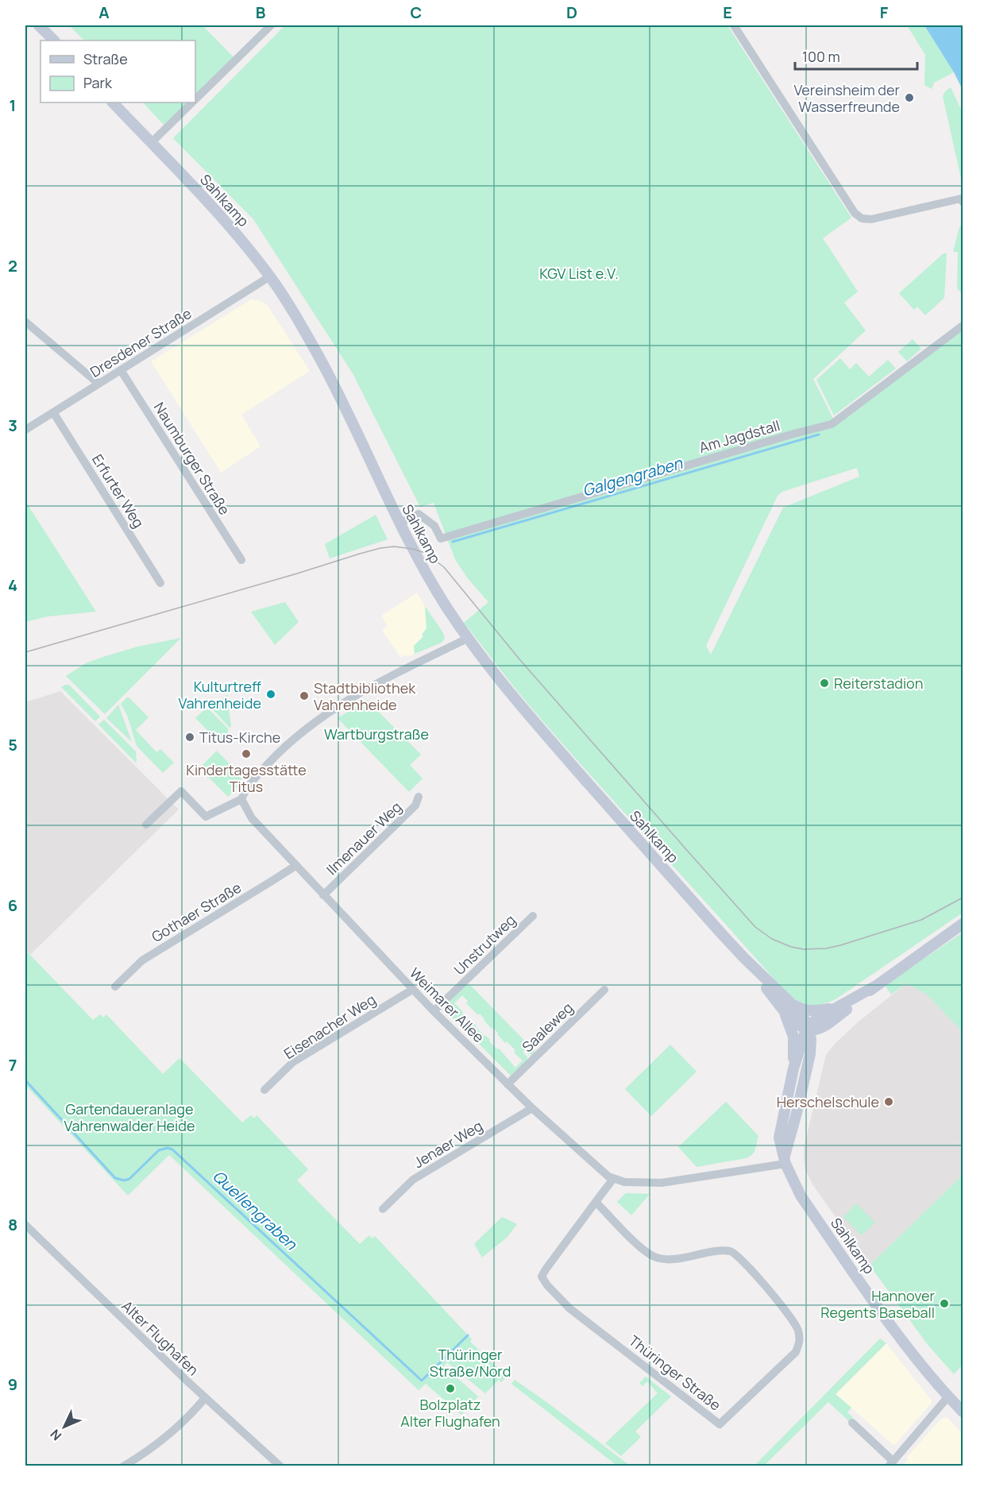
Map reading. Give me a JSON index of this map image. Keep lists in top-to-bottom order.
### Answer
{
  "streets": {
    "street": [
      "Sahlkamp",
      "Dresdener Straße",
      "Am Jagdstall",
      "Naumburger Straße",
      "Erfurter Weg",
      "Ilmenauer Weg",
      "Gothaer Straße",
      "Unstrutweg",
      "Weimarer Allee",
      "Eisenacher Weg",
      "Saaleweg",
      "Jenaer Weg",
      "Alter Flughafen",
      "Thüringer Straße"
    ]
  },
  "crossings": [
    ["Sahlkamp", "Dresdener Straße"],
    ["Sahlkamp", "Am Jagdstall"],
    ["Sahlkamp", "Weimarer Allee"],
    ["Dresdener Straße", "Naumburger Straße"],
    ["Dresdener Straße", "Erfurter Weg"],
    ["Ilmenauer Weg", "Weimarer Allee"],
    ["Gothaer Straße", "Weimarer Allee"],
    ["Unstrutweg", "Weimarer Allee"],
    ["Weimarer Allee", "Eisenacher Weg"],
    ["Weimarer Allee", "Saaleweg"],
    ["Weimarer Allee", "Jenaer Weg"],
    ["Weimarer Allee", "Thüringer Straße"]
  ],
  "water": ["Galgengraben", "Quellengraben"],
  "parks": [
    "KGV List e.V.",
    "Wartburgstraße",
    "Gartendaueranlage Vahrenwalder Heide",
    "Thüringer Straße/Nord"
  ],
  "places": [
    "Vereinsheim der Wasserfreunde",
    "Reiterstadion",
    "Kulturtreff Vahrenheide",
    "Stadtbibliothek Vahrenheide",
    "Titus-Kirche",
    "Kindertagesstätte Titus",
    "Herschelschule",
    "Hannover Regents Baseball",
    "Bolzplatz Alter Flughafen"
  ],
  "legend": ["Straße", "Park"],
  "scale_bar": "100 m",
  "north": "bottom left",
  "grid": {
    "columns": [
      "A",
      "B",
      "C",
      "D",
      "E",
      "F"
    ],
    "rows": [
      "1",
      "2",
      "3",
      "4",
      "5",
      "6",
      "7",
      "8",
      "9"
    ]
  }
}
